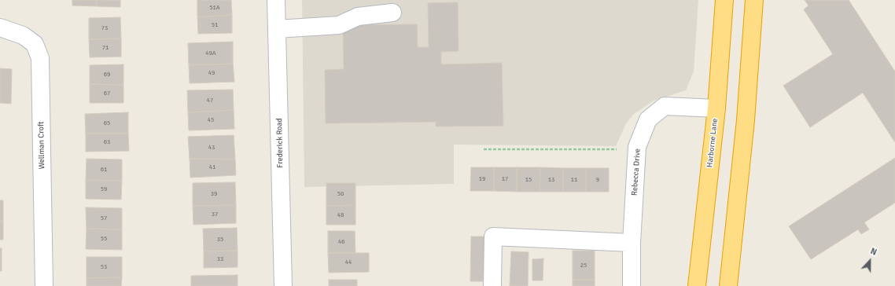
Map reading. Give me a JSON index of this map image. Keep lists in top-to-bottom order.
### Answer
{
  "streets": {
    "highway": ["Harborne Lane"],
    "street": ["Frederick Road", "Wellman Croft", "Rebecca Drive"]
  },
  "crossings": [
    ["Harborne Lane", "Rebecca Drive"]
  ],
  "house_numbers": [
    "51A",
    "51",
    "73",
    "71",
    "49A",
    "49",
    "69",
    "67",
    "47",
    "45",
    "65",
    "63",
    "43",
    "41",
    "61",
    "19",
    "17",
    "15",
    "13",
    "11",
    "9",
    "59",
    "39",
    "50",
    "37",
    "48",
    "57",
    "55",
    "35",
    "46",
    "33",
    "44",
    "25",
    "53"
  ],
  "north": "top"
}
